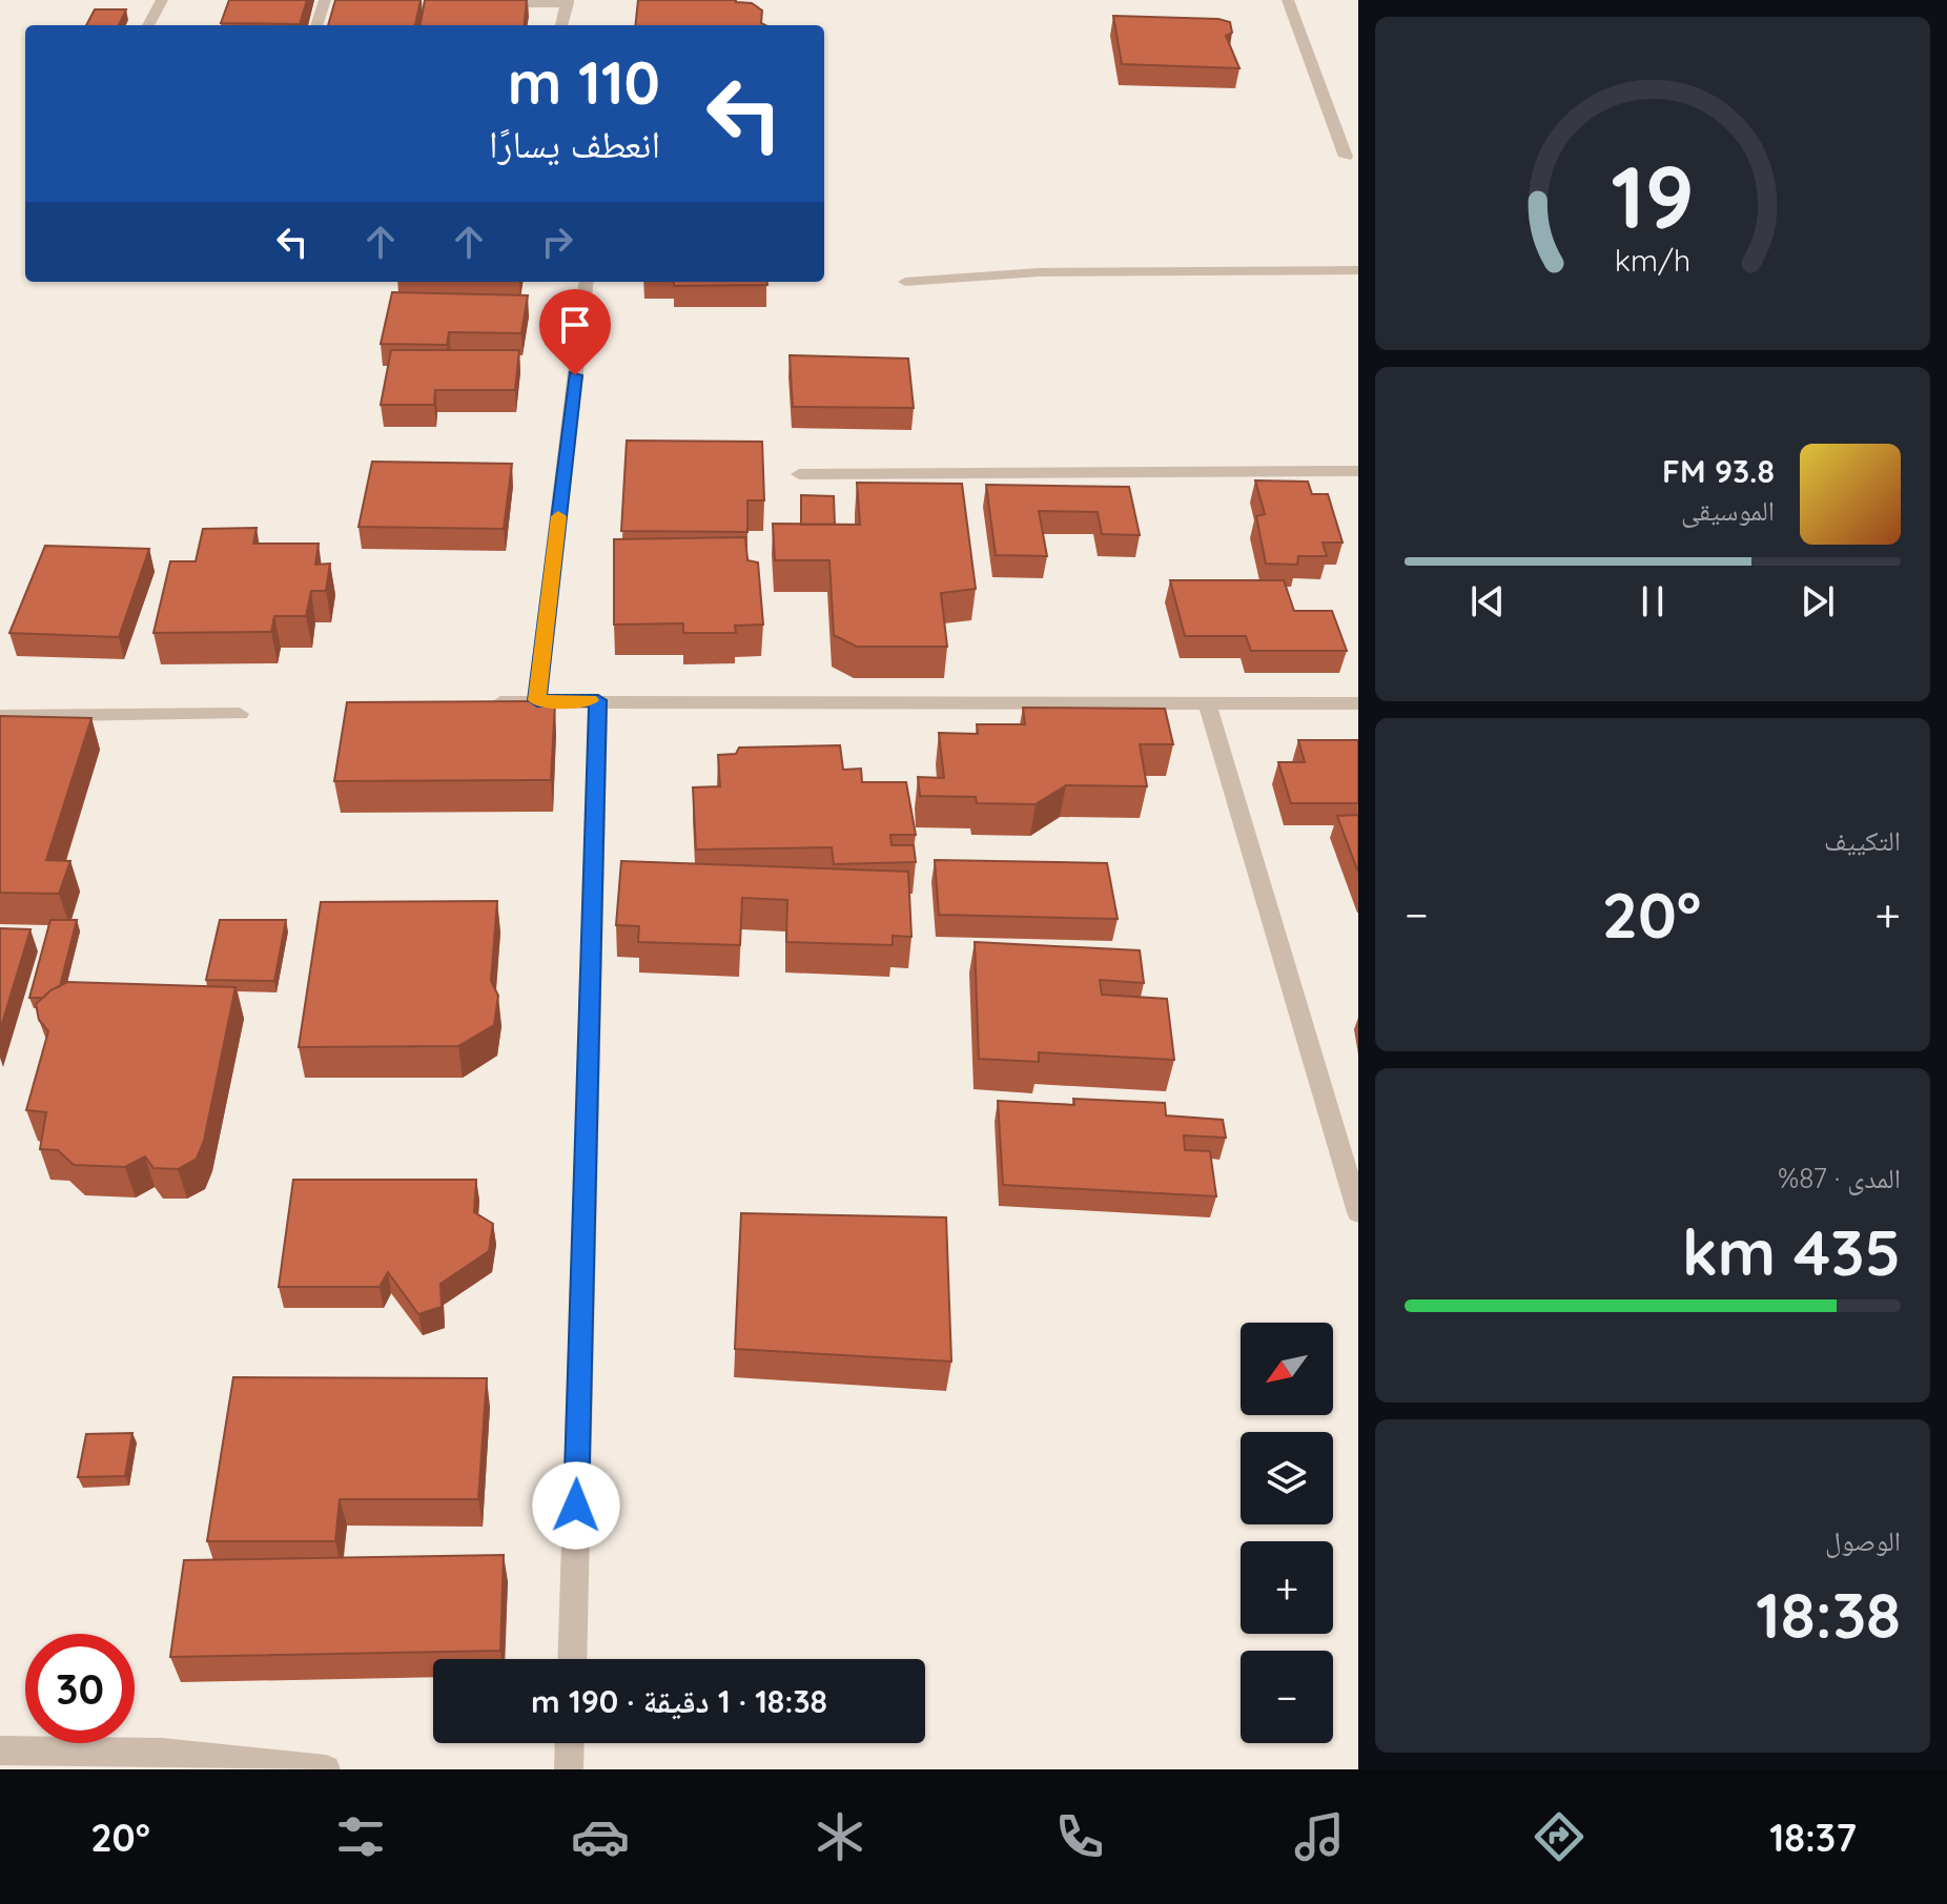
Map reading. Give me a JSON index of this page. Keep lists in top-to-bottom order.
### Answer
{
  "north": "bottom left",
  "page": {
    "turn": ["110 m", "انعطف يسارًا"],
    "song": ["93.8 FM", "الموسيقى"],
    "tile": [
      "التكييف",
      ["المدى · 87%", "435 km"],
      ["الوصول", "18:38"]
    ],
    "heat": ["−", "20°", "+"],
    "map_buttons": ["+", "−"],
    "limit": "30",
    "trip": "18:38 · 1 دقيقة · 190 m",
    "tabs": ["18:37", "20°"],
    "gauge": ["19", "km/h"]
  }
}
